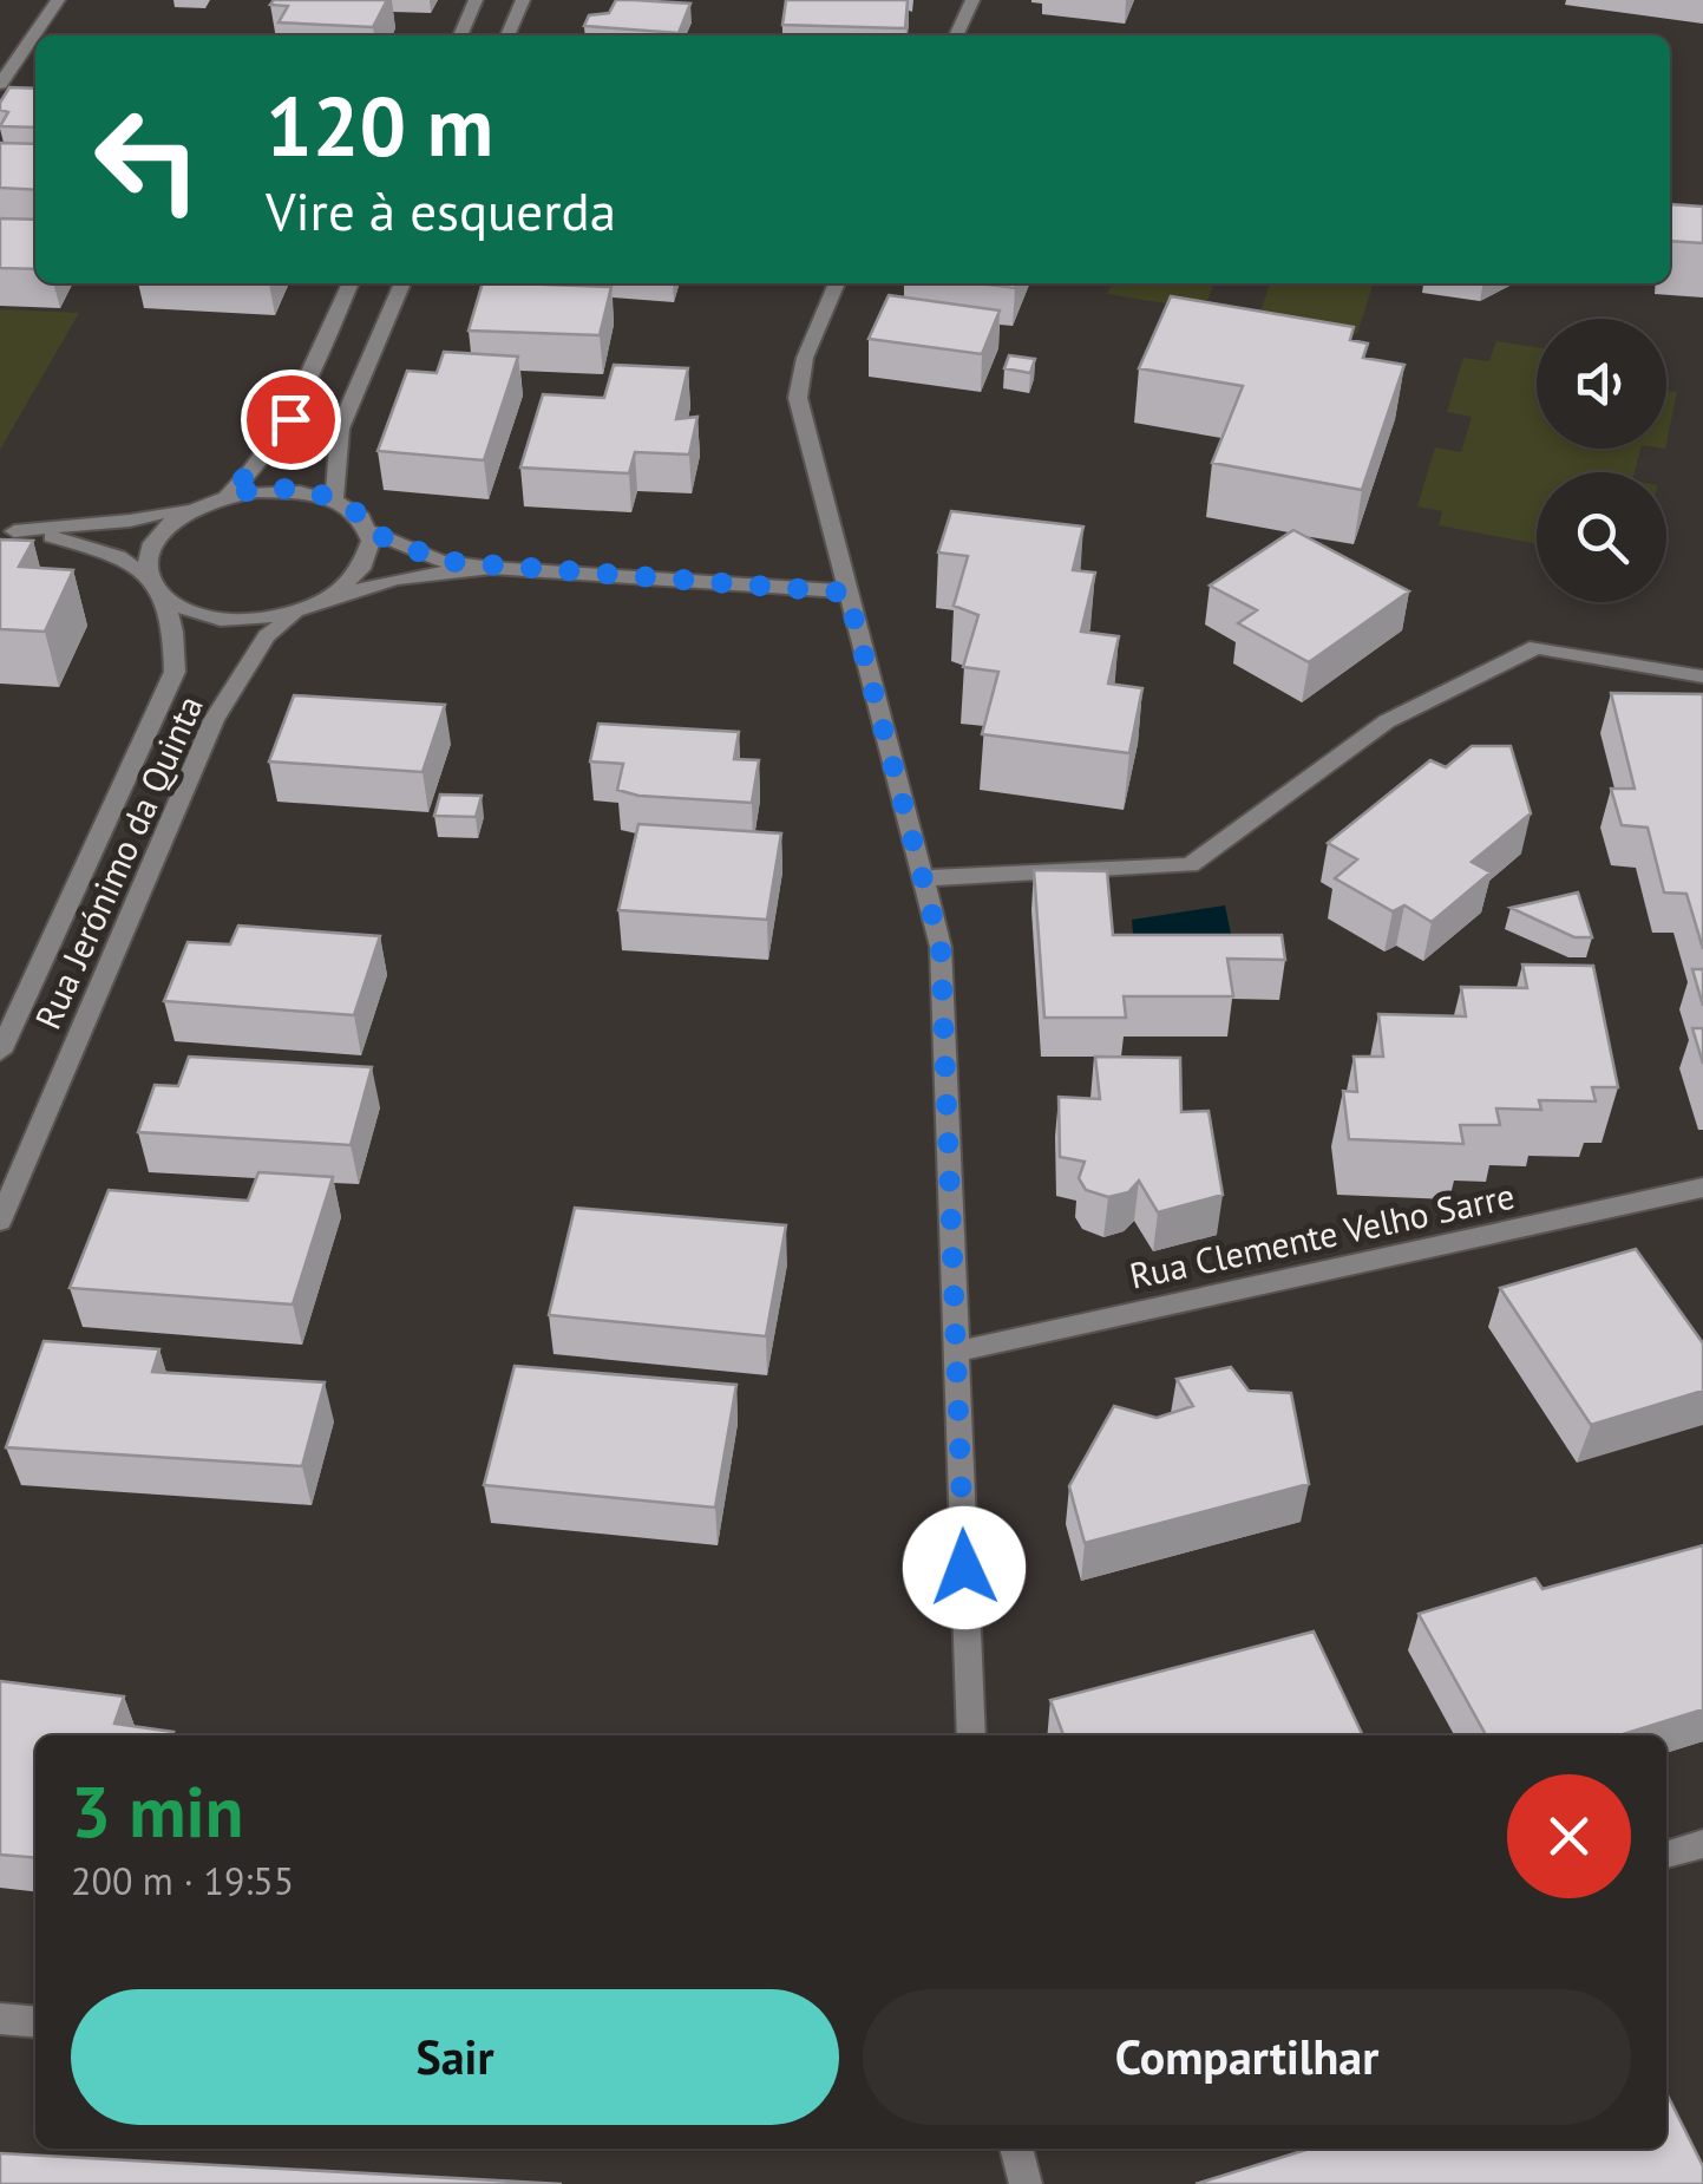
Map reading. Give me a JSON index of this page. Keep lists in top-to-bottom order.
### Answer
{
  "streets": {
    "street": ["Rua Jerónimo da Quinta", "Rua Clemente Velho Sarre"]
  },
  "page": {
    "turn": ["120 m", "Vire à esquerda"],
    "heading": ["3 min", "200 m · 19:55"],
    "buttons": ["Sair", "Compartilhar"]
  }
}
